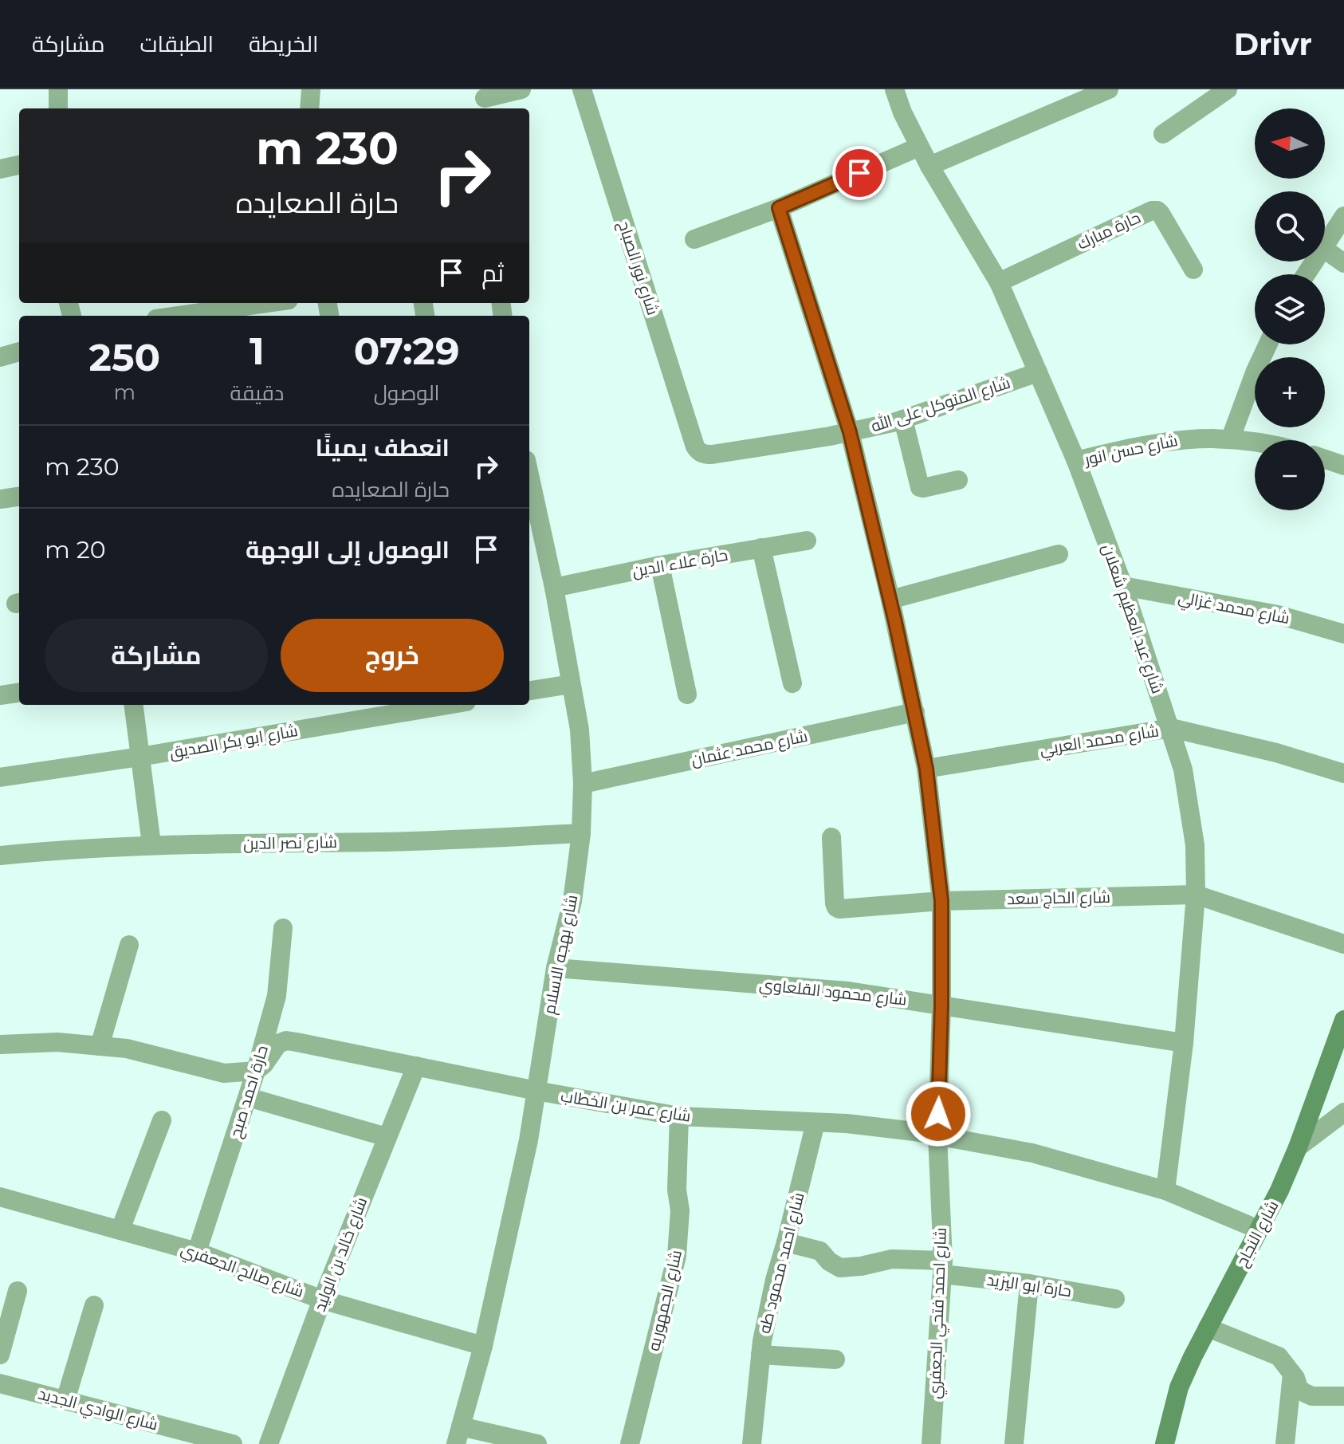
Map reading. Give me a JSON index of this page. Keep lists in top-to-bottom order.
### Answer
{
  "streets": {
    "street": [
      "حارة مبارك",
      "شارع نور الصباح",
      "شارع المتوكل على الله",
      "شارع حسن انور",
      "حارة علاء الدين",
      "شارع محمد غزالي",
      "شارع عبد العظيم شعلان",
      "شارع محمد العربي",
      "شارع ابو بكر الصديق",
      "شارع محمد عثمان",
      "شارع نصر الدين",
      "شارع الحاج سعد",
      "شارع بهجه الاسلام",
      "شارع محمود القلعاوي",
      "حارة احمد صبح",
      "شارع عمر بن الخطاب",
      "شارع النجاح",
      "شارع خالد بن الوليد",
      "شارع احمد محمود طه",
      "شارع صالح الجعفري",
      "حارة ابو اليزيد",
      "شارع الجمهوريه",
      "شارع احمد فتحي الجعفري",
      "شارع الوادي الجديد"
    ]
  },
  "crossings": [
    ["حارة مبارك", "شارع عبد العظيم شعلان"],
    ["شارع نور الصباح", "شارع المتوكل على الله"],
    ["شارع المتوكل على الله", "شارع عبد العظيم شعلان"],
    ["شارع المتوكل على الله", "شارع احمد فتحي الجعفري"],
    ["شارع حسن انور", "شارع عبد العظيم شعلان"],
    ["حارة علاء الدين", "شارع بهجه الاسلام"],
    ["شارع محمد غزالي", "شارع عبد العظيم شعلان"],
    ["شارع عبد العظيم شعلان", "شارع محمد العربي"],
    ["شارع عبد العظيم شعلان", "شارع الحاج سعد"],
    ["شارع عبد العظيم شعلان", "شارع محمود القلعاوي"],
    ["شارع عبد العظيم شعلان", "شارع عمر بن الخطاب"],
    ["شارع محمد العربي", "شارع احمد فتحي الجعفري"],
    ["شارع محمد عثمان", "شارع بهجه الاسلام"],
    ["شارع محمد عثمان", "شارع احمد فتحي الجعفري"],
    ["شارع نصر الدين", "شارع بهجه الاسلام"],
    ["شارع الحاج سعد", "شارع احمد فتحي الجعفري"],
    ["شارع بهجه الاسلام", "شارع محمود القلعاوي"],
    ["شارع بهجه الاسلام", "شارع عمر بن الخطاب"],
    ["شارع بهجه الاسلام", "شارع صالح الجعفري"],
    ["شارع محمود القلعاوي", "شارع احمد فتحي الجعفري"],
    ["حارة احمد صبح", "شارع عمر بن الخطاب"],
    ["حارة احمد صبح", "شارع صالح الجعفري"],
    ["شارع عمر بن الخطاب", "شارع النجاح"],
    ["شارع عمر بن الخطاب", "شارع خالد بن الوليد"],
    ["شارع عمر بن الخطاب", "شارع احمد محمود طه"],
    ["شارع عمر بن الخطاب", "شارع الجمهوريه"],
    ["شارع عمر بن الخطاب", "شارع احمد فتحي الجعفري"],
    ["شارع خالد بن الوليد", "شارع صالح الجعفري"],
    ["شارع احمد محمود طه", "حارة ابو اليزيد"],
    ["حارة ابو اليزيد", "شارع احمد فتحي الجعفري"]
  ],
  "north": "left",
  "page": {
    "header": "Drivr",
    "nav": ["الخريطة", "الطبقات", "مشاركة"],
    "map_buttons": ["+", "−"],
    "turn": ["230 m", "حارة الصعايده"],
    "then": "ثم",
    "eta": [
      "07:29",
      "الوصول",
      "1",
      "دقيقة",
      "250",
      "m"
    ],
    "list": [
      {
        "name": "انعطف يمينًا",
        "note": "حارة الصعايده",
        "value": "230 m"
      },
      {
        "name": "الوصول إلى الوجهة",
        "value": "20 m"
      }
    ],
    "buttons": ["خروج", "مشاركة"]
  }
}
